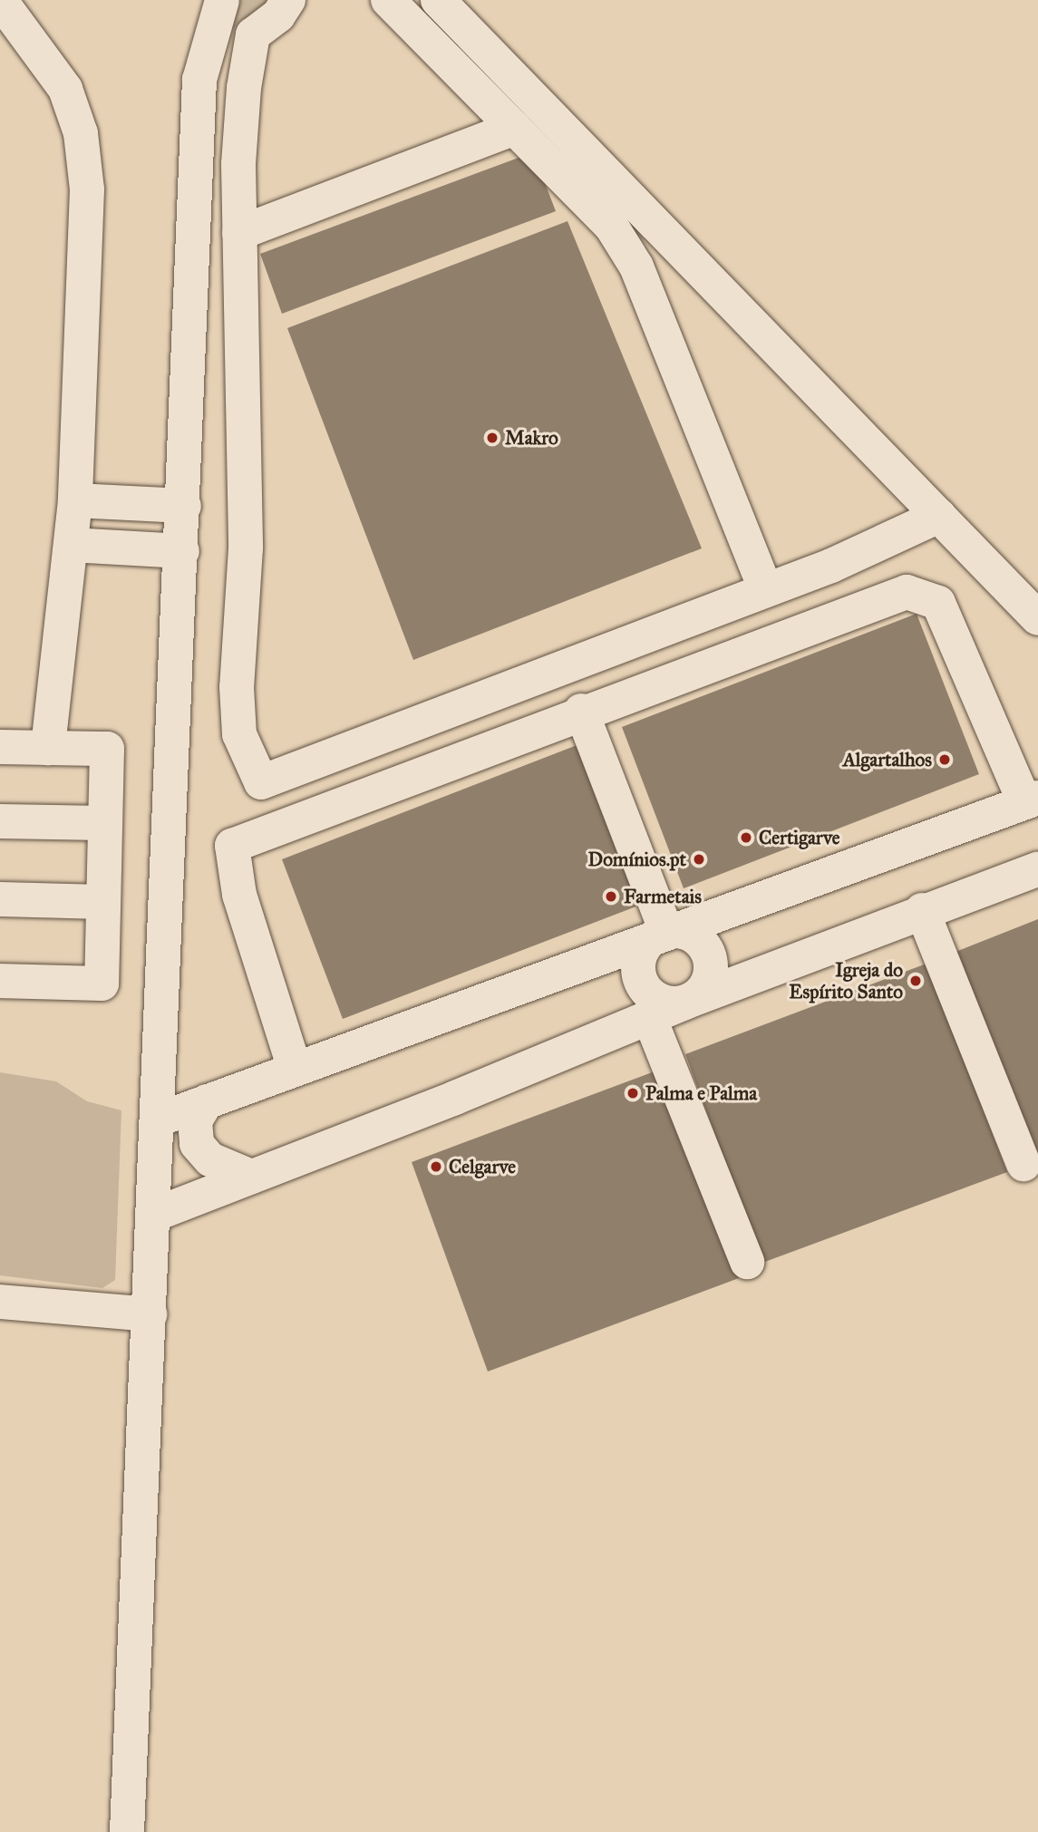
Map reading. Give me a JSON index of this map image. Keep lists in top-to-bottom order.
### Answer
{
  "places": [
    "Makro",
    "Algartalhos",
    "Certigarve",
    "Domínios.pt",
    "Farmetais",
    "Igreja do Espírito Santo",
    "Palma e Palma",
    "Celgarve"
  ]
}
